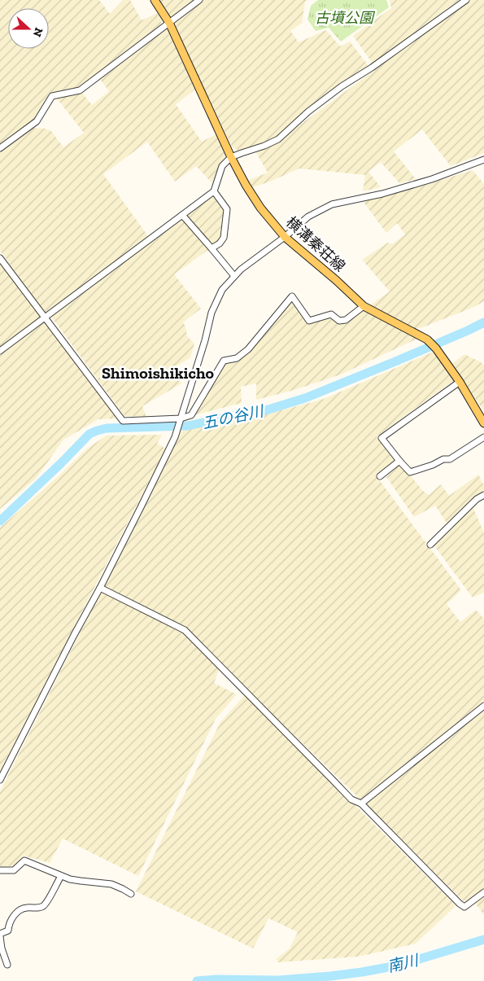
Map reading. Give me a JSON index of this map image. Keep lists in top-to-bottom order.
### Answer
{
  "streets": {
    "main road": ["横溝秦荘線"]
  },
  "districts": ["Shimoishikicho"],
  "water": ["五の谷川", "南川"],
  "parks": ["古墳公園"],
  "north": "right"
}
